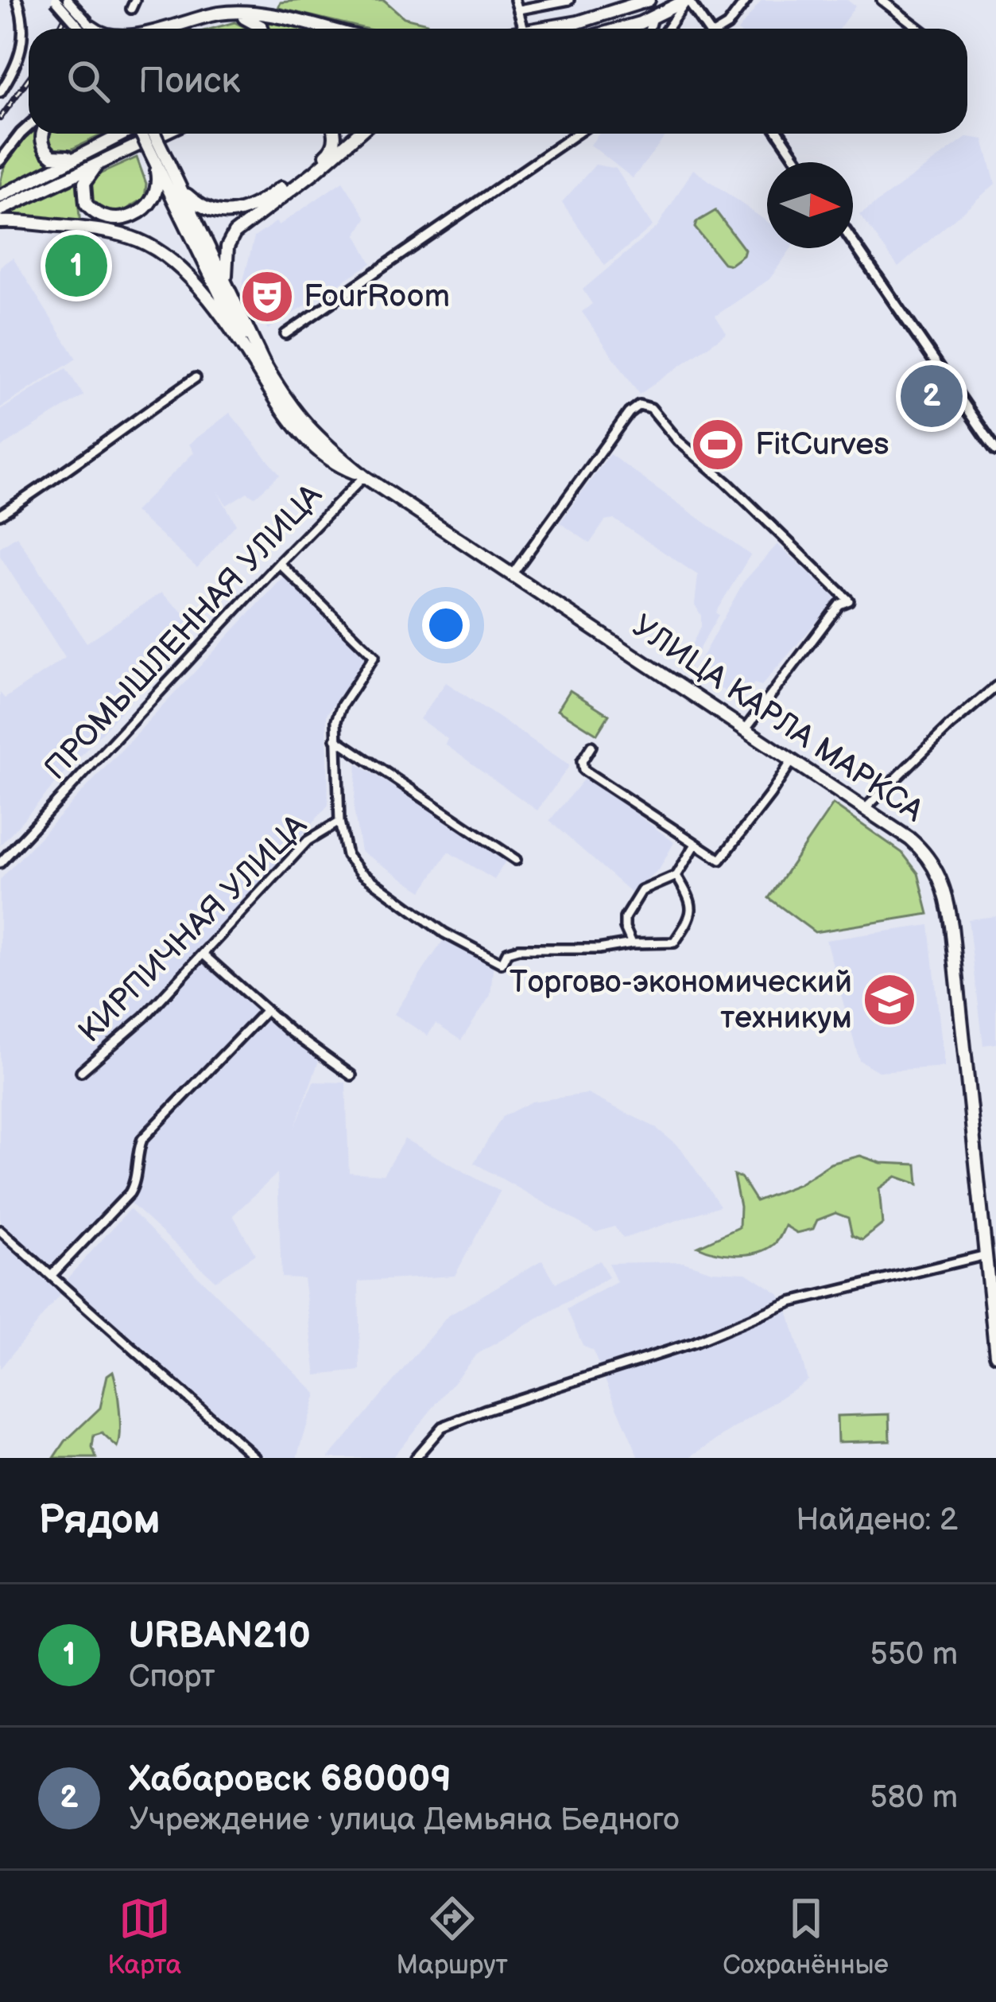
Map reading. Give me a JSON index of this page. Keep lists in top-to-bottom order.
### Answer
{
  "streets": {
    "highway": ["УЛИЦА КАРЛА МАРКСА"],
    "street": ["ПРОМЫШЛЕННАЯ УЛИЦА", "КИРПИЧНАЯ УЛИЦА"]
  },
  "crossings": [
    ["ПРОМЫШЛЕННАЯ УЛИЦА", "УЛИЦА КАРЛА МАРКСА"]
  ],
  "places": {
    "theatre": ["FourRoom"],
    "sports": ["FitCurves"],
    "school or university": ["Торгово-экономический техникум"]
  },
  "north": "right",
  "page": {
    "search": "Поиск",
    "pins": ["1", "2"],
    "heading": ["Рядом", "Найдено: 2"],
    "list": [
      {
        "mark": "1",
        "name": "URBAN210",
        "note": "Спорт",
        "value": "550 m"
      },
      {
        "mark": "2",
        "name": "Хабаровск 680009",
        "note": "Учреждение · улица Демьяна Бедного",
        "value": "580 m"
      }
    ],
    "nav": ["Карта", "Маршрут", "Сохранённые"]
  }
}
